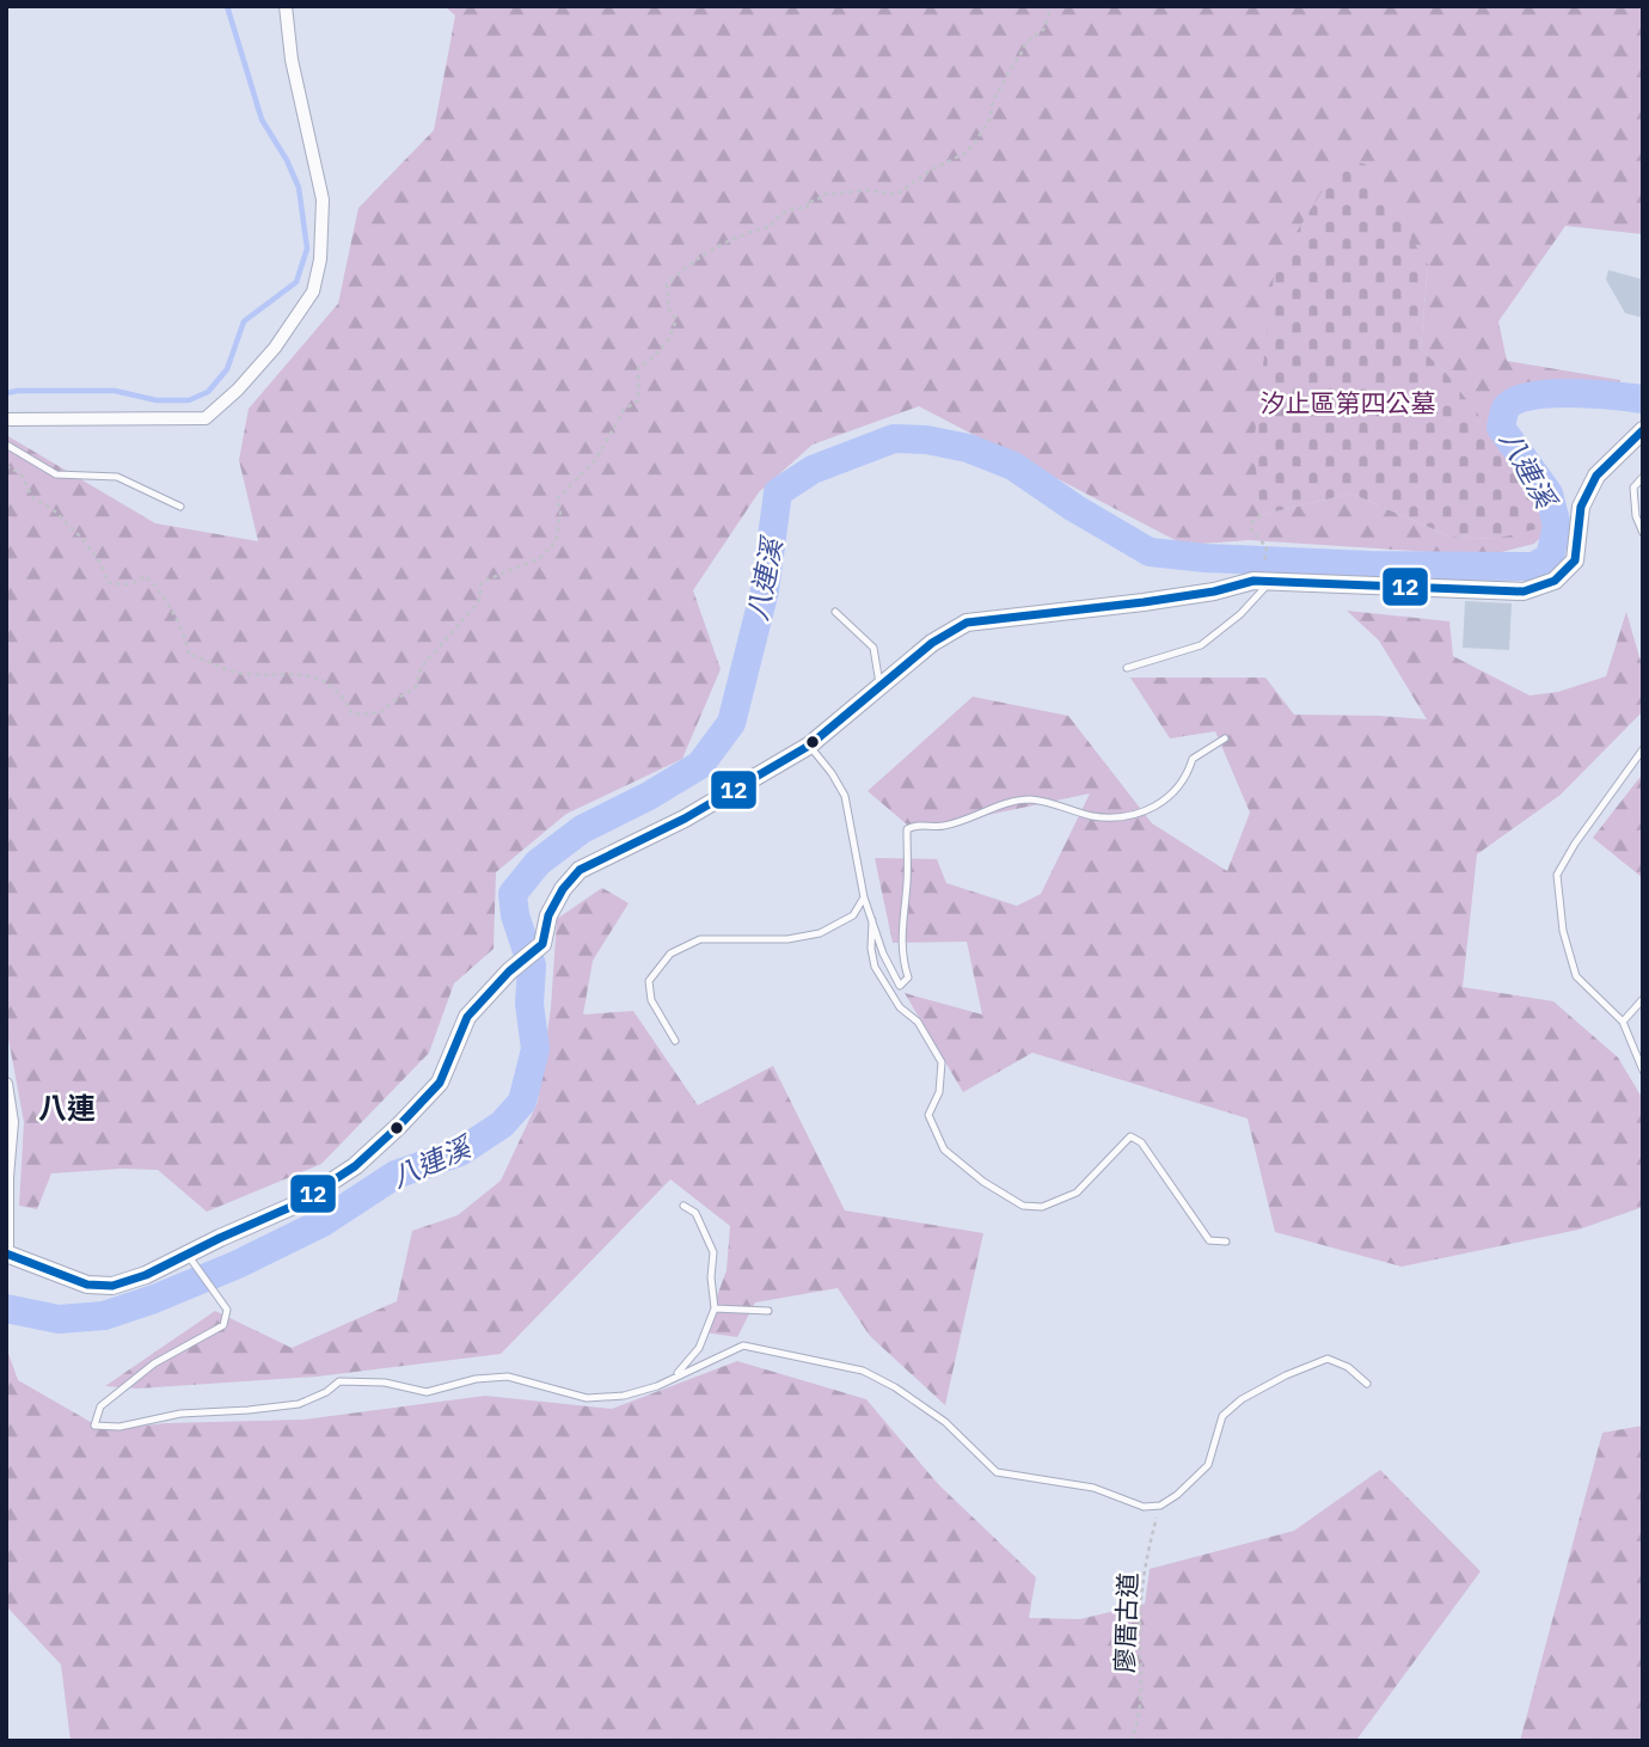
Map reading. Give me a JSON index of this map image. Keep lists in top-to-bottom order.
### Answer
{
  "streets": {
    "path": ["廖厝古道"]
  },
  "districts": ["八連"],
  "water": ["八連溪"],
  "parks": ["汐止區第四公墓"],
  "lines": ["transit line 12"]
}
